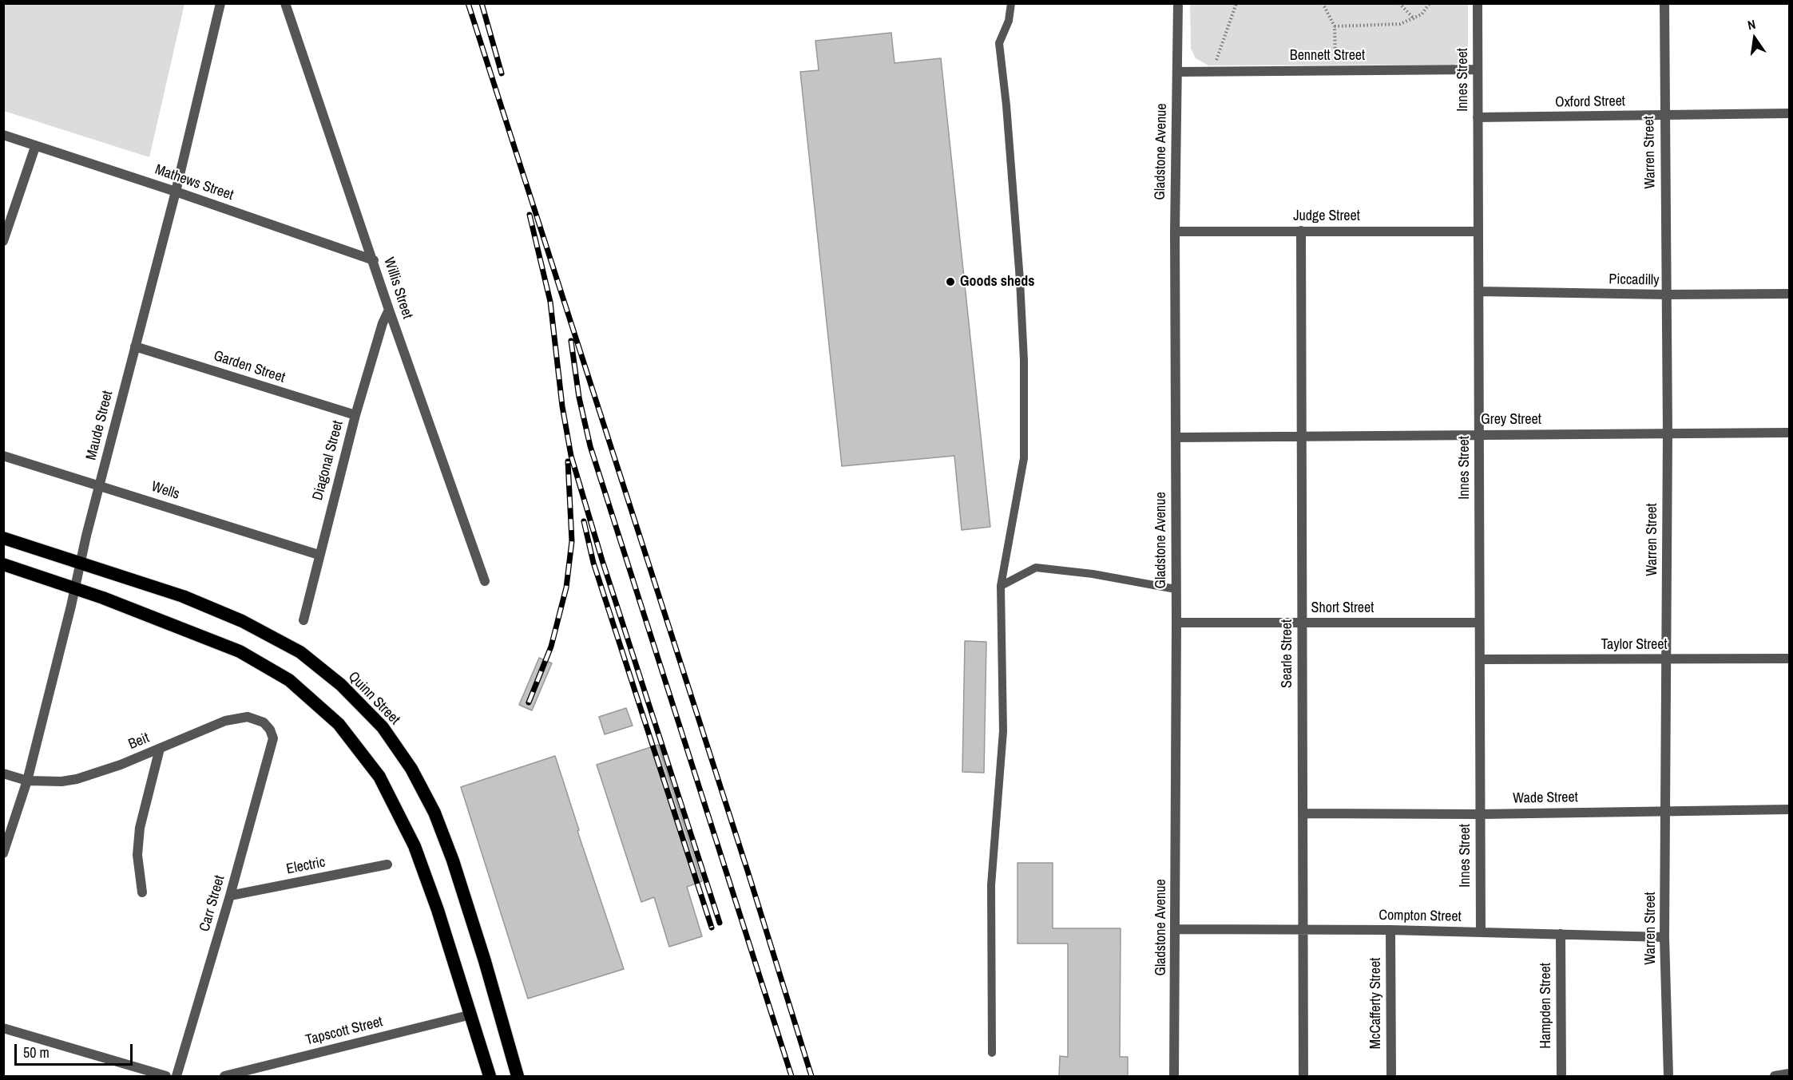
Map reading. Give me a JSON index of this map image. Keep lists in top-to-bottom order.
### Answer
{
  "streets": {
    "highway": ["Quinn Street"],
    "street": [
      "Bennett Street",
      "Innes Street",
      "Oxford Street",
      "Gladstone Avenue",
      "Warren Street",
      "Mathews Street",
      "Judge Street",
      "Piccadilly",
      "Willis Street",
      "Garden Street",
      "Grey Street",
      "Maude Street",
      "Diagonal Street",
      "Wells",
      "Short Street",
      "Taylor Street",
      "Searle Street",
      "Beit",
      "Wade Street",
      "Electric",
      "Carr Street",
      "Compton Street",
      "McCafferty Street",
      "Hampden Street",
      "Tapscott Street"
    ]
  },
  "crossings": [
    ["Bennett Street", "Innes Street"],
    ["Bennett Street", "Gladstone Avenue"],
    ["Innes Street", "Oxford Street"],
    ["Innes Street", "Judge Street"],
    ["Innes Street", "Piccadilly"],
    ["Innes Street", "Grey Street"],
    ["Innes Street", "Short Street"],
    ["Innes Street", "Taylor Street"],
    ["Innes Street", "Wade Street"],
    ["Innes Street", "Compton Street"],
    ["Oxford Street", "Warren Street"],
    ["Gladstone Avenue", "Judge Street"],
    ["Gladstone Avenue", "Grey Street"],
    ["Gladstone Avenue", "Short Street"],
    ["Gladstone Avenue", "Compton Street"],
    ["Warren Street", "Piccadilly"],
    ["Warren Street", "Grey Street"],
    ["Warren Street", "Taylor Street"],
    ["Warren Street", "Wade Street"],
    ["Warren Street", "Compton Street"],
    ["Mathews Street", "Willis Street"],
    ["Mathews Street", "Maude Street"],
    ["Judge Street", "Searle Street"],
    ["Willis Street", "Diagonal Street"],
    ["Garden Street", "Maude Street"],
    ["Garden Street", "Diagonal Street"],
    ["Grey Street", "Searle Street"],
    ["Maude Street", "Wells"],
    ["Maude Street", "Quinn Street"],
    ["Maude Street", "Beit"],
    ["Diagonal Street", "Wells"],
    ["Short Street", "Searle Street"],
    ["Searle Street", "Wade Street"],
    ["Searle Street", "Compton Street"],
    ["Beit", "Carr Street"],
    ["Electric", "Carr Street"],
    ["Compton Street", "McCafferty Street"],
    ["Compton Street", "Hampden Street"]
  ],
  "places": ["Goods sheds"],
  "scale_bar": "50 m",
  "north": "top"
}
